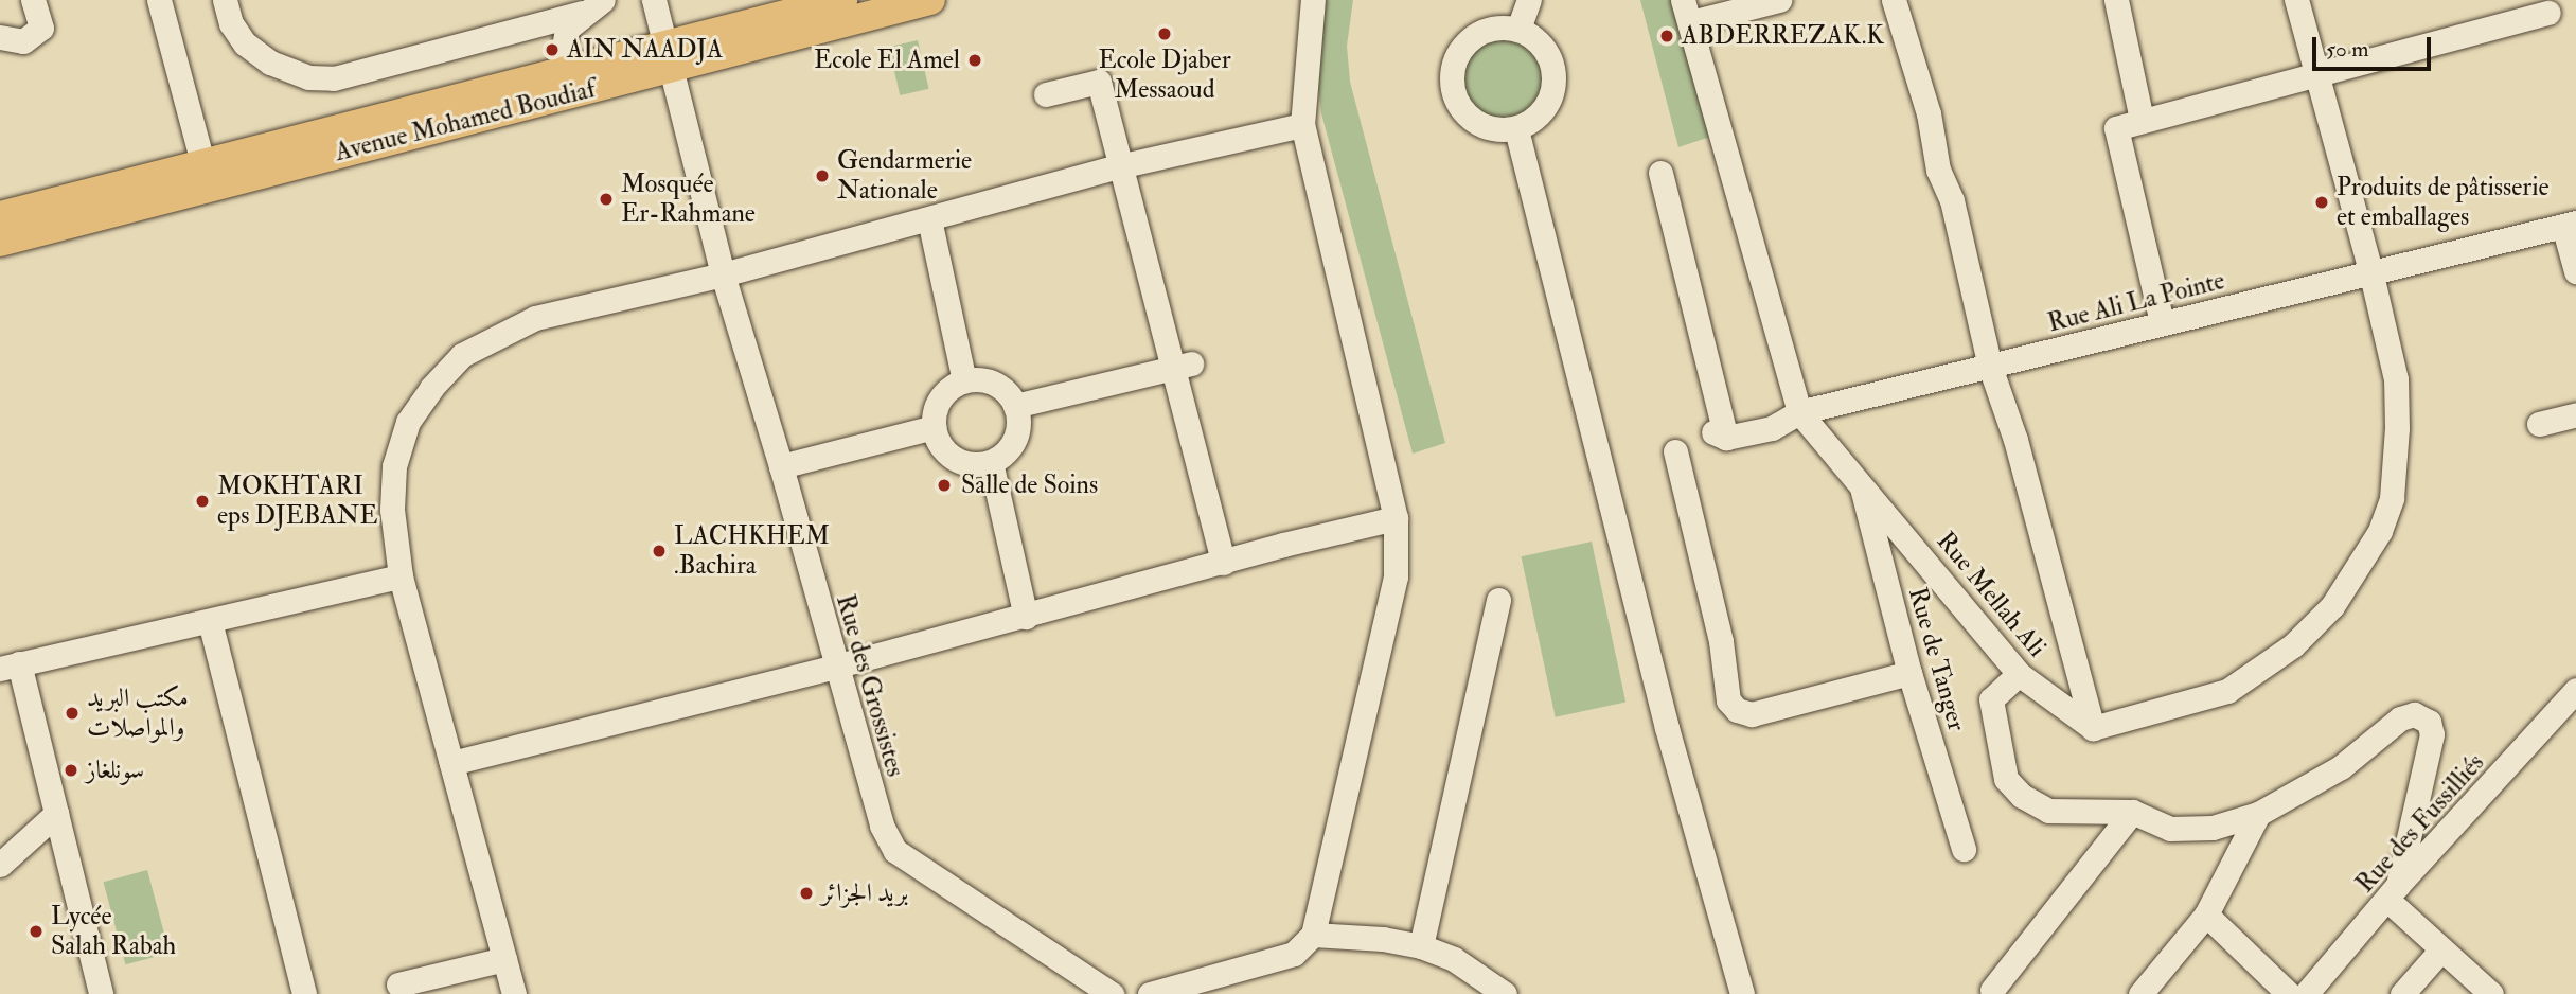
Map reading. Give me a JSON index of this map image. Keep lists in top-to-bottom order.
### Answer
{
  "streets": {
    "main road": ["Avenue Mohamed Boudiaf"],
    "street": [
      "Rue Ali La Pointe",
      "Rue Mellah Ali",
      "Rue de Tanger",
      "Rue des Grossistes",
      "Rue des Fussilliés"
    ]
  },
  "crossings": [
    ["Avenue Mohamed Boudiaf", "Rue des Grossistes"],
    ["Rue Ali La Pointe", "Rue Mellah Ali"],
    ["Rue Mellah Ali", "Rue de Tanger"]
  ],
  "places": [
    "Ecole Djaber Messaoud",
    "ABDERREZAK.K",
    "AIN NAADJA",
    "Ecole El Amel",
    "Gendarmerie Nationale",
    "Mosquée Er-Rahmane",
    "Produits de pâtisserie et emballages",
    "Salle de Soins",
    "MOKHTARI eps DJEBANE",
    "LACHKHEM .Bachira",
    "مكتب البريد والمواصلات",
    "سونلغاز",
    "بريد الجزائر",
    "Lycée Salah Rabah"
  ],
  "scale_bar": "50 m"
}
